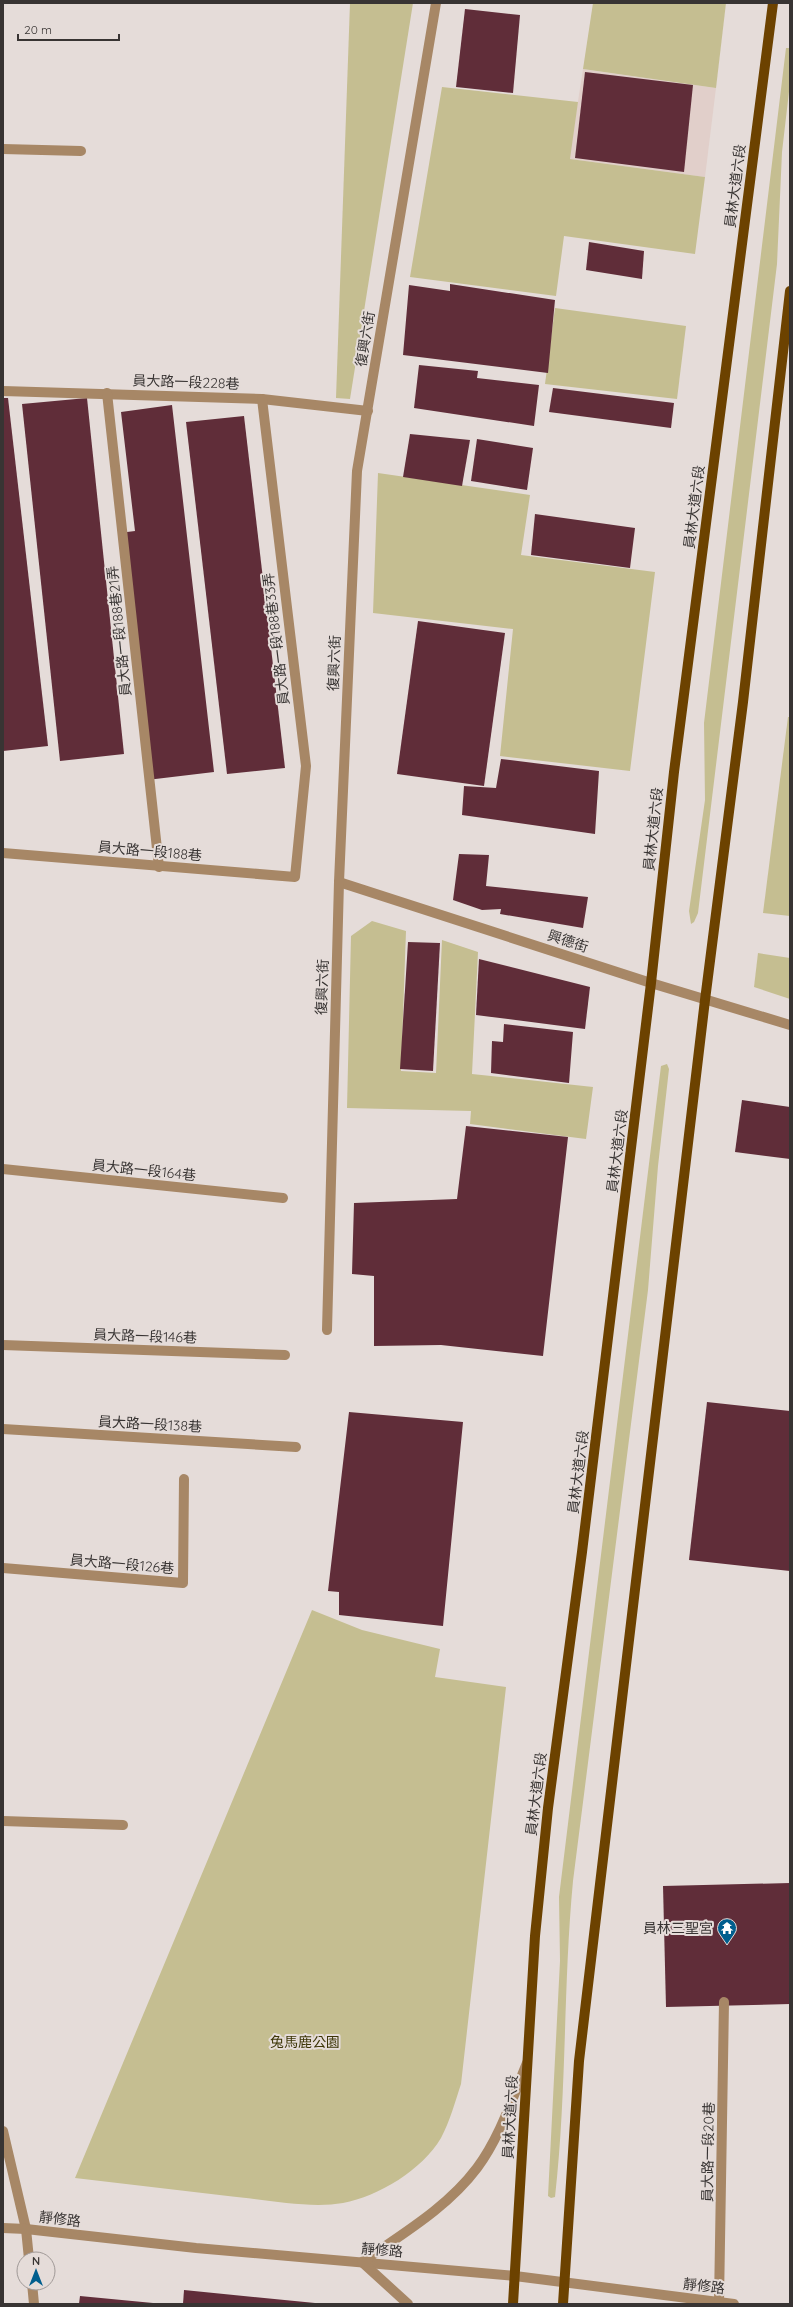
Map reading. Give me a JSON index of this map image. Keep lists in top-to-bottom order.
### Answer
{
  "streets": {
    "main road": ["員林大道六段"],
    "street": [
      "復興六街",
      "員大路一段228巷",
      "員大路一段188巷21弄",
      "員大路一段188巷33弄",
      "員大路一段188巷",
      "興德街",
      "員大路一段164巷",
      "員大路一段146巷",
      "員大路一段138巷",
      "員大路一段126巷",
      "員大路一段20巷",
      "靜修路"
    ]
  },
  "crossings": [
    ["員林大道六段", "興德街"],
    ["員林大道六段", "靜修路"],
    ["復興六街", "員大路一段228巷"],
    ["復興六街", "興德街"],
    ["員大路一段228巷", "員大路一段188巷21弄"],
    ["員大路一段228巷", "員大路一段188巷33弄"],
    ["員大路一段188巷21弄", "員大路一段188巷"],
    ["員大路一段188巷33弄", "員大路一段188巷"],
    ["員大路一段20巷", "靜修路"]
  ],
  "parks": ["兔馬鹿公園"],
  "places": {
    "temple": ["員林三聖宮"]
  },
  "scale_bar": "20 m",
  "north": "top"
}
